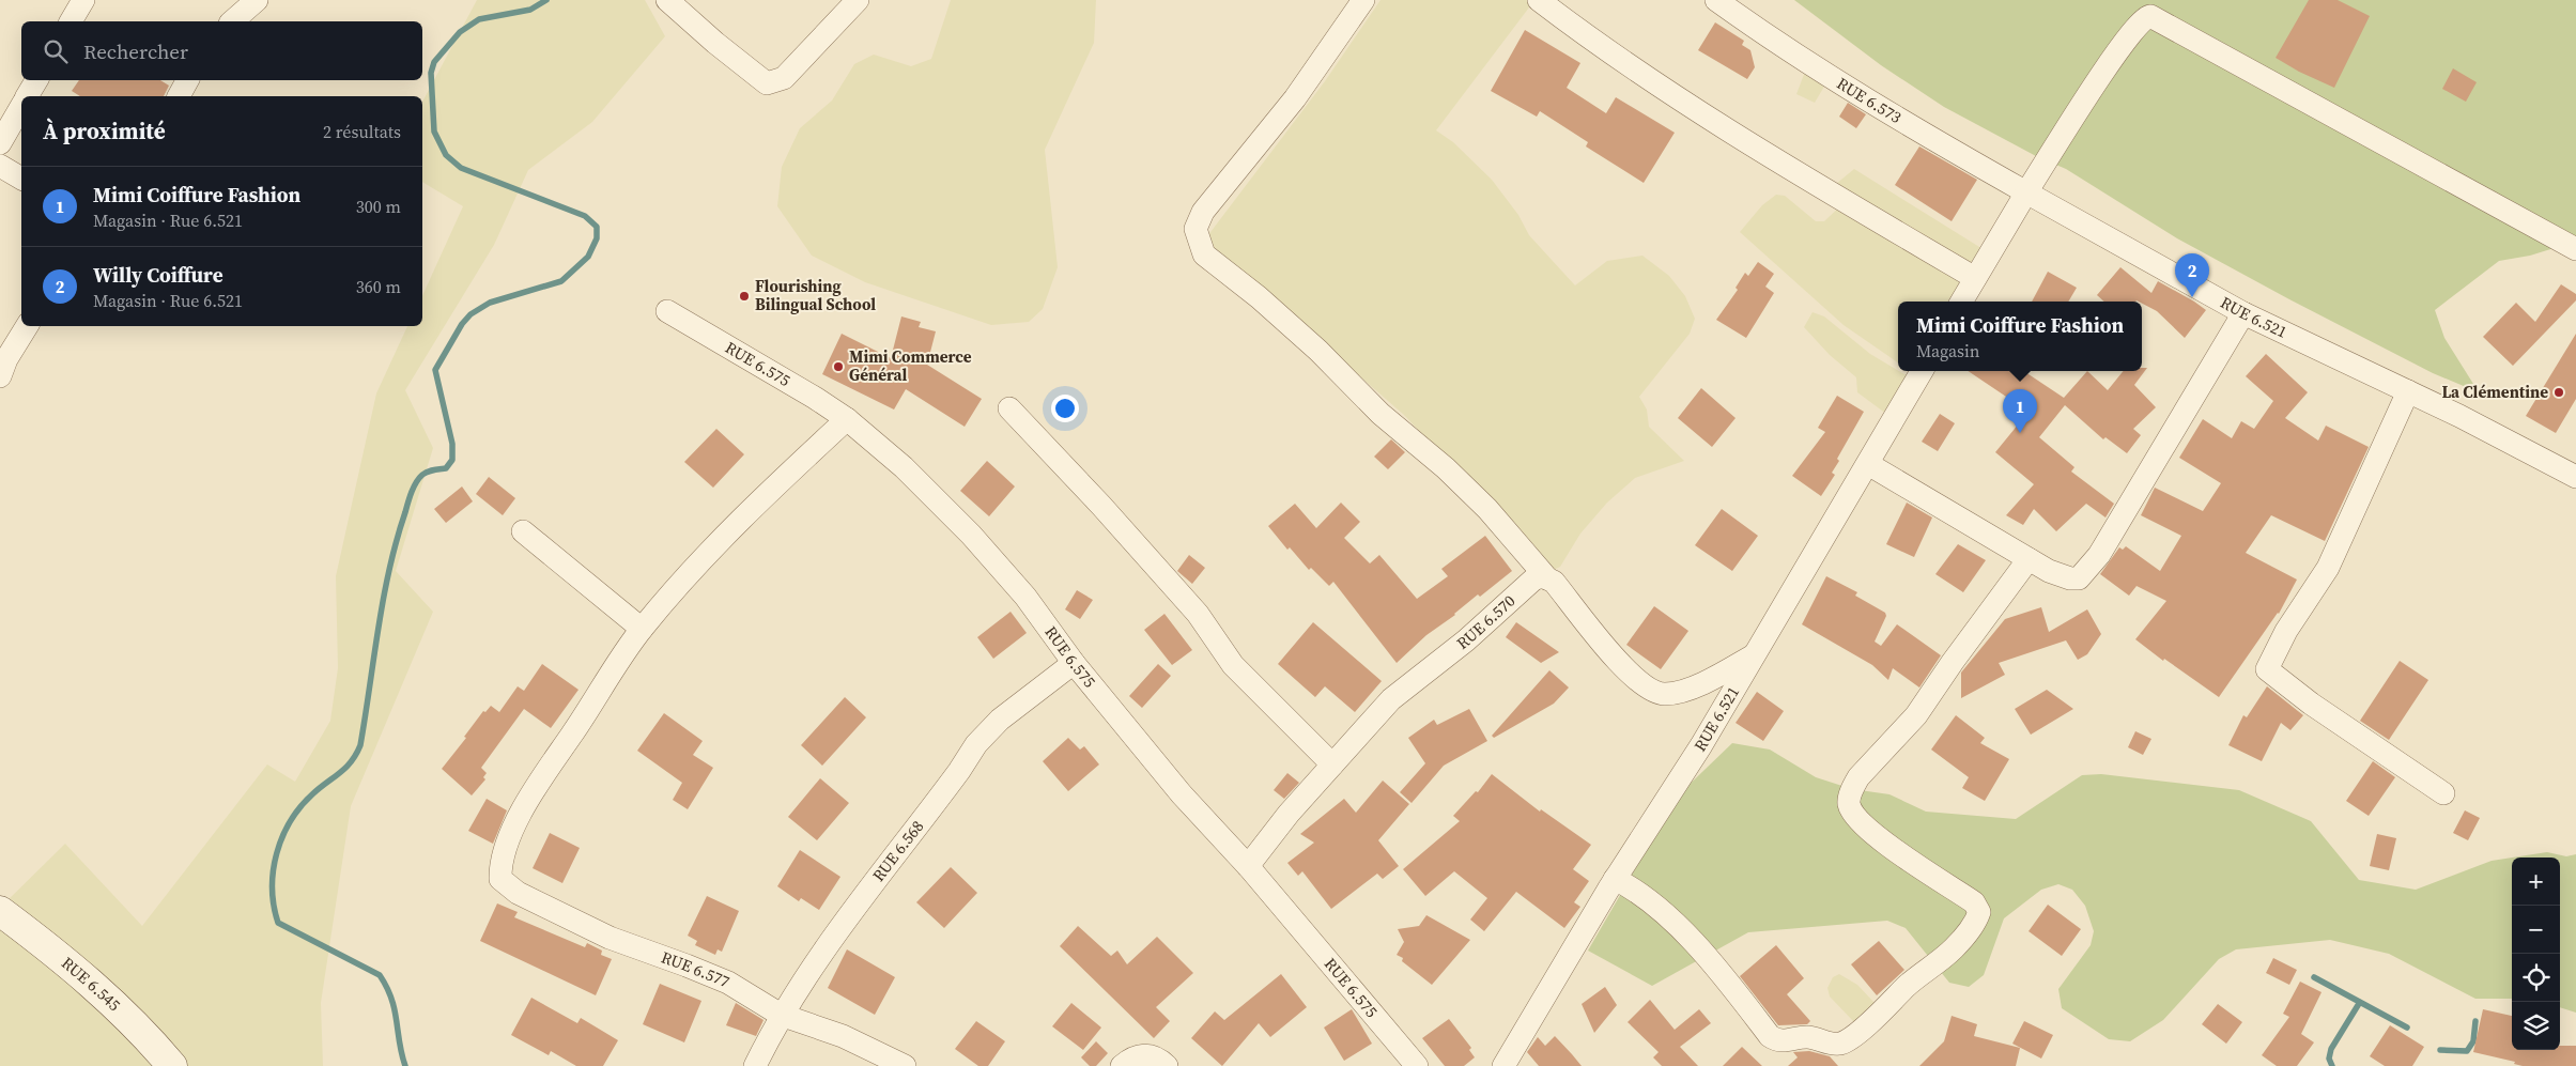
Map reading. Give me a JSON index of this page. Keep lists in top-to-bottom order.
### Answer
{
  "streets": {
    "street": [
      "RUE 6.573",
      "RUE 6.521",
      "RUE 6.575",
      "RUE 6.570",
      "RUE 6.568",
      "RUE 6.577",
      "RUE 6.545"
    ]
  },
  "crossings": [
    ["RUE 6.573", "RUE 6.521"],
    ["RUE 6.575", "RUE 6.570"],
    ["RUE 6.575", "RUE 6.568"],
    ["RUE 6.568", "RUE 6.577"]
  ],
  "places": ["Flourishing Bilingual School", "Mimi Commerce Général", "La Clémentine"],
  "page": {
    "search": "Rechercher",
    "heading": ["À proximité", "2 résultats"],
    "list": [
      {
        "mark": "1",
        "name": "Mimi Coiffure Fashion",
        "note": "Magasin · Rue 6.521",
        "value": "300 m"
      },
      {
        "mark": "2",
        "name": "Willy Coiffure",
        "note": "Magasin · Rue 6.521",
        "value": "360 m"
      }
    ],
    "pins": ["2", "1"],
    "popup": ["Mimi Coiffure Fashion", "Magasin"],
    "map_buttons": ["+", "−"]
  }
}
